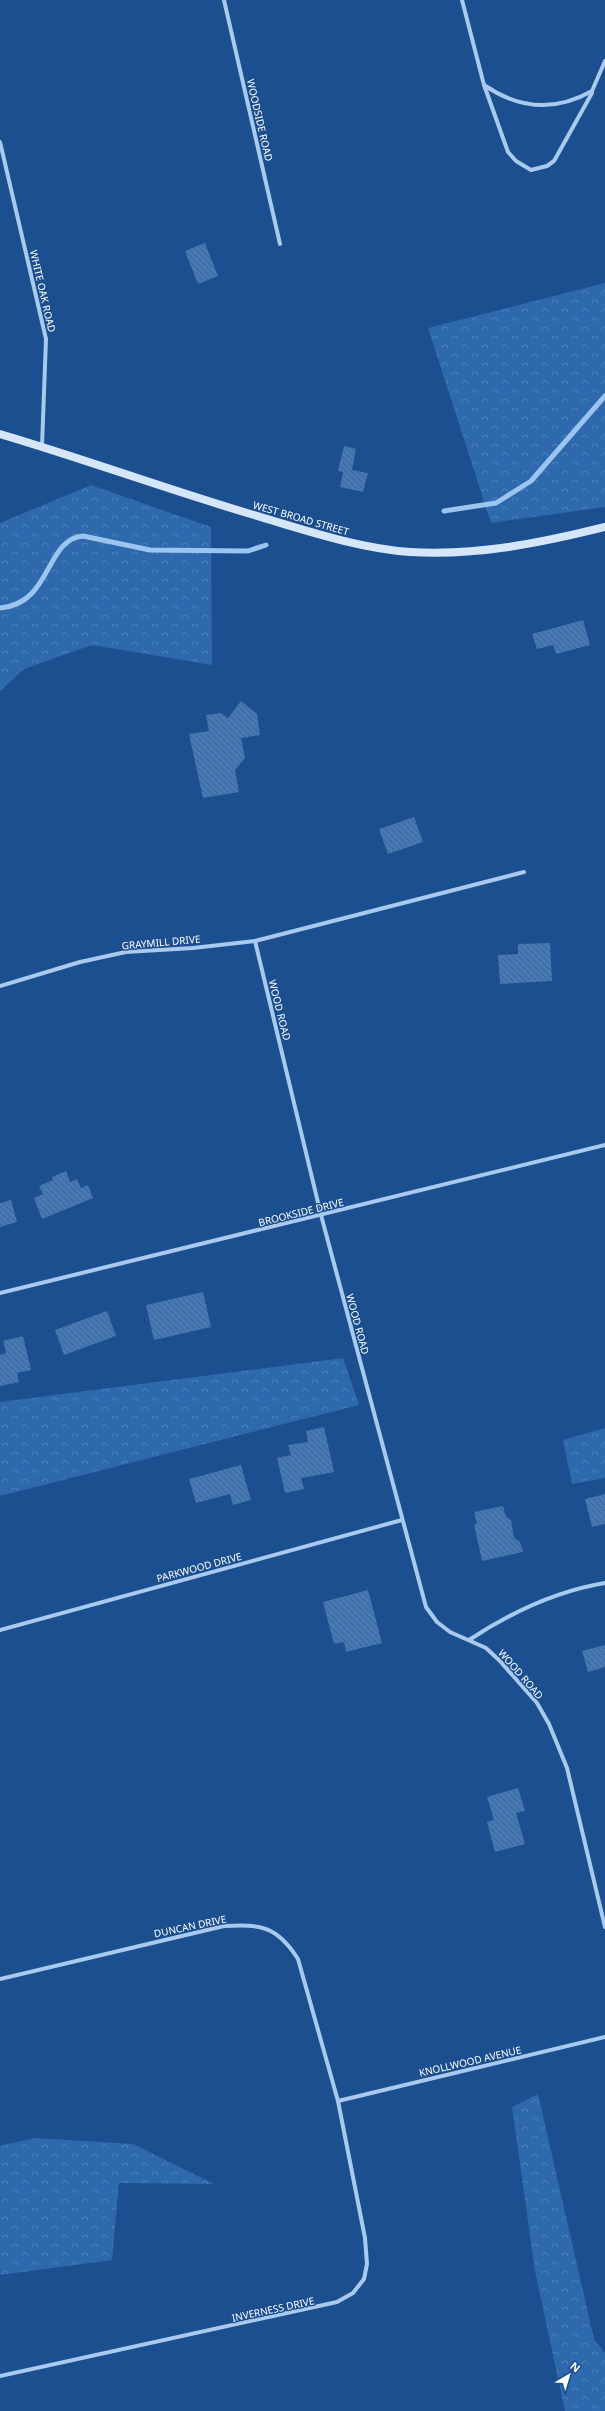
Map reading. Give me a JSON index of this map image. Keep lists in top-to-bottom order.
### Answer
{
  "streets": {
    "street": [
      "WOODSIDE ROAD",
      "WHITE OAK ROAD",
      "WEST BROAD STREET",
      "GRAYMILL DRIVE",
      "WOOD ROAD",
      "BROOKSIDE DRIVE",
      "PARKWOOD DRIVE",
      "DUNCAN DRIVE",
      "KNOLLWOOD AVENUE",
      "INVERNESS DRIVE"
    ]
  },
  "crossings": [
    ["WHITE OAK ROAD", "WEST BROAD STREET"],
    ["GRAYMILL DRIVE", "WOOD ROAD"],
    ["WOOD ROAD", "BROOKSIDE DRIVE"],
    ["WOOD ROAD", "PARKWOOD DRIVE"],
    ["DUNCAN DRIVE", "KNOLLWOOD AVENUE"],
    ["DUNCAN DRIVE", "INVERNESS DRIVE"],
    ["KNOLLWOOD AVENUE", "INVERNESS DRIVE"]
  ],
  "north": "top right"
}
